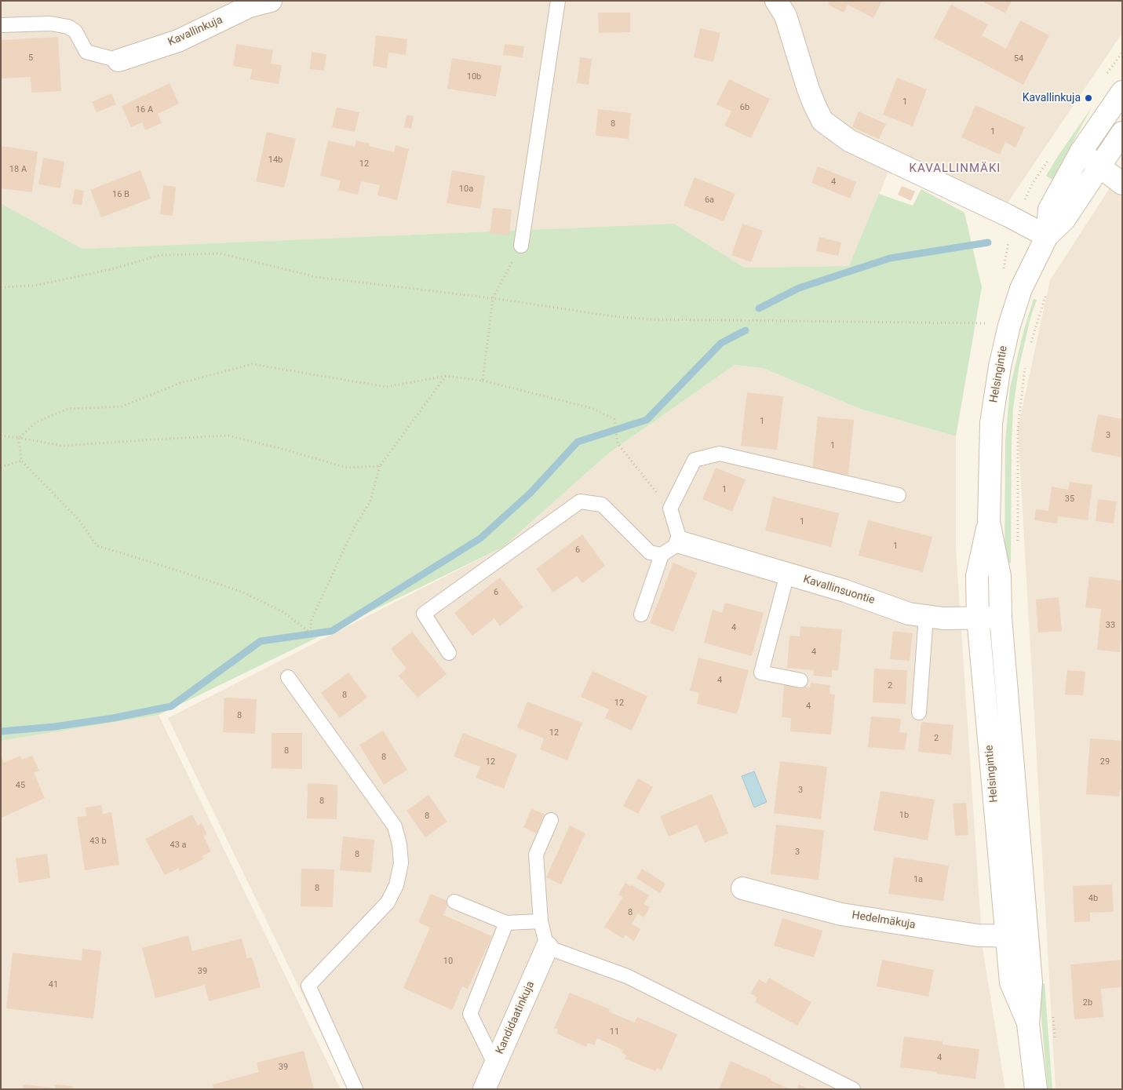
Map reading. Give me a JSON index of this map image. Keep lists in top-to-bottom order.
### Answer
{
  "streets": {
    "main road": [
      "Kavallinkuja",
      "Helsingintie",
      "Kavallinsuontie",
      "Hedelmäkuja",
      "Kandidaatinkuja"
    ]
  },
  "crossings": [
    ["Helsingintie", "Kavallinsuontie"],
    ["Helsingintie", "Hedelmäkuja"]
  ],
  "districts": ["KAVALLINMÄKI"],
  "places": ["Kavallinkuja"],
  "house_numbers": [
    "5",
    "54",
    "10b",
    "1",
    "6b",
    "16 A",
    "8",
    "1",
    "14b",
    "12",
    "18 A",
    "4",
    "10a",
    "16 B",
    "6a",
    "1",
    "3",
    "1",
    "1",
    "35",
    "1",
    "1",
    "6",
    "6",
    "33",
    "4",
    "4",
    "4",
    "2",
    "8",
    "12",
    "4",
    "8",
    "12",
    "2",
    "8",
    "8",
    "12",
    "29",
    "45",
    "3",
    "8",
    "1b",
    "8",
    "43 b",
    "43 a",
    "3",
    "8",
    "1a",
    "8",
    "4b",
    "8",
    "10",
    "39",
    "41",
    "2b",
    "11",
    "4",
    "39"
  ]
}
